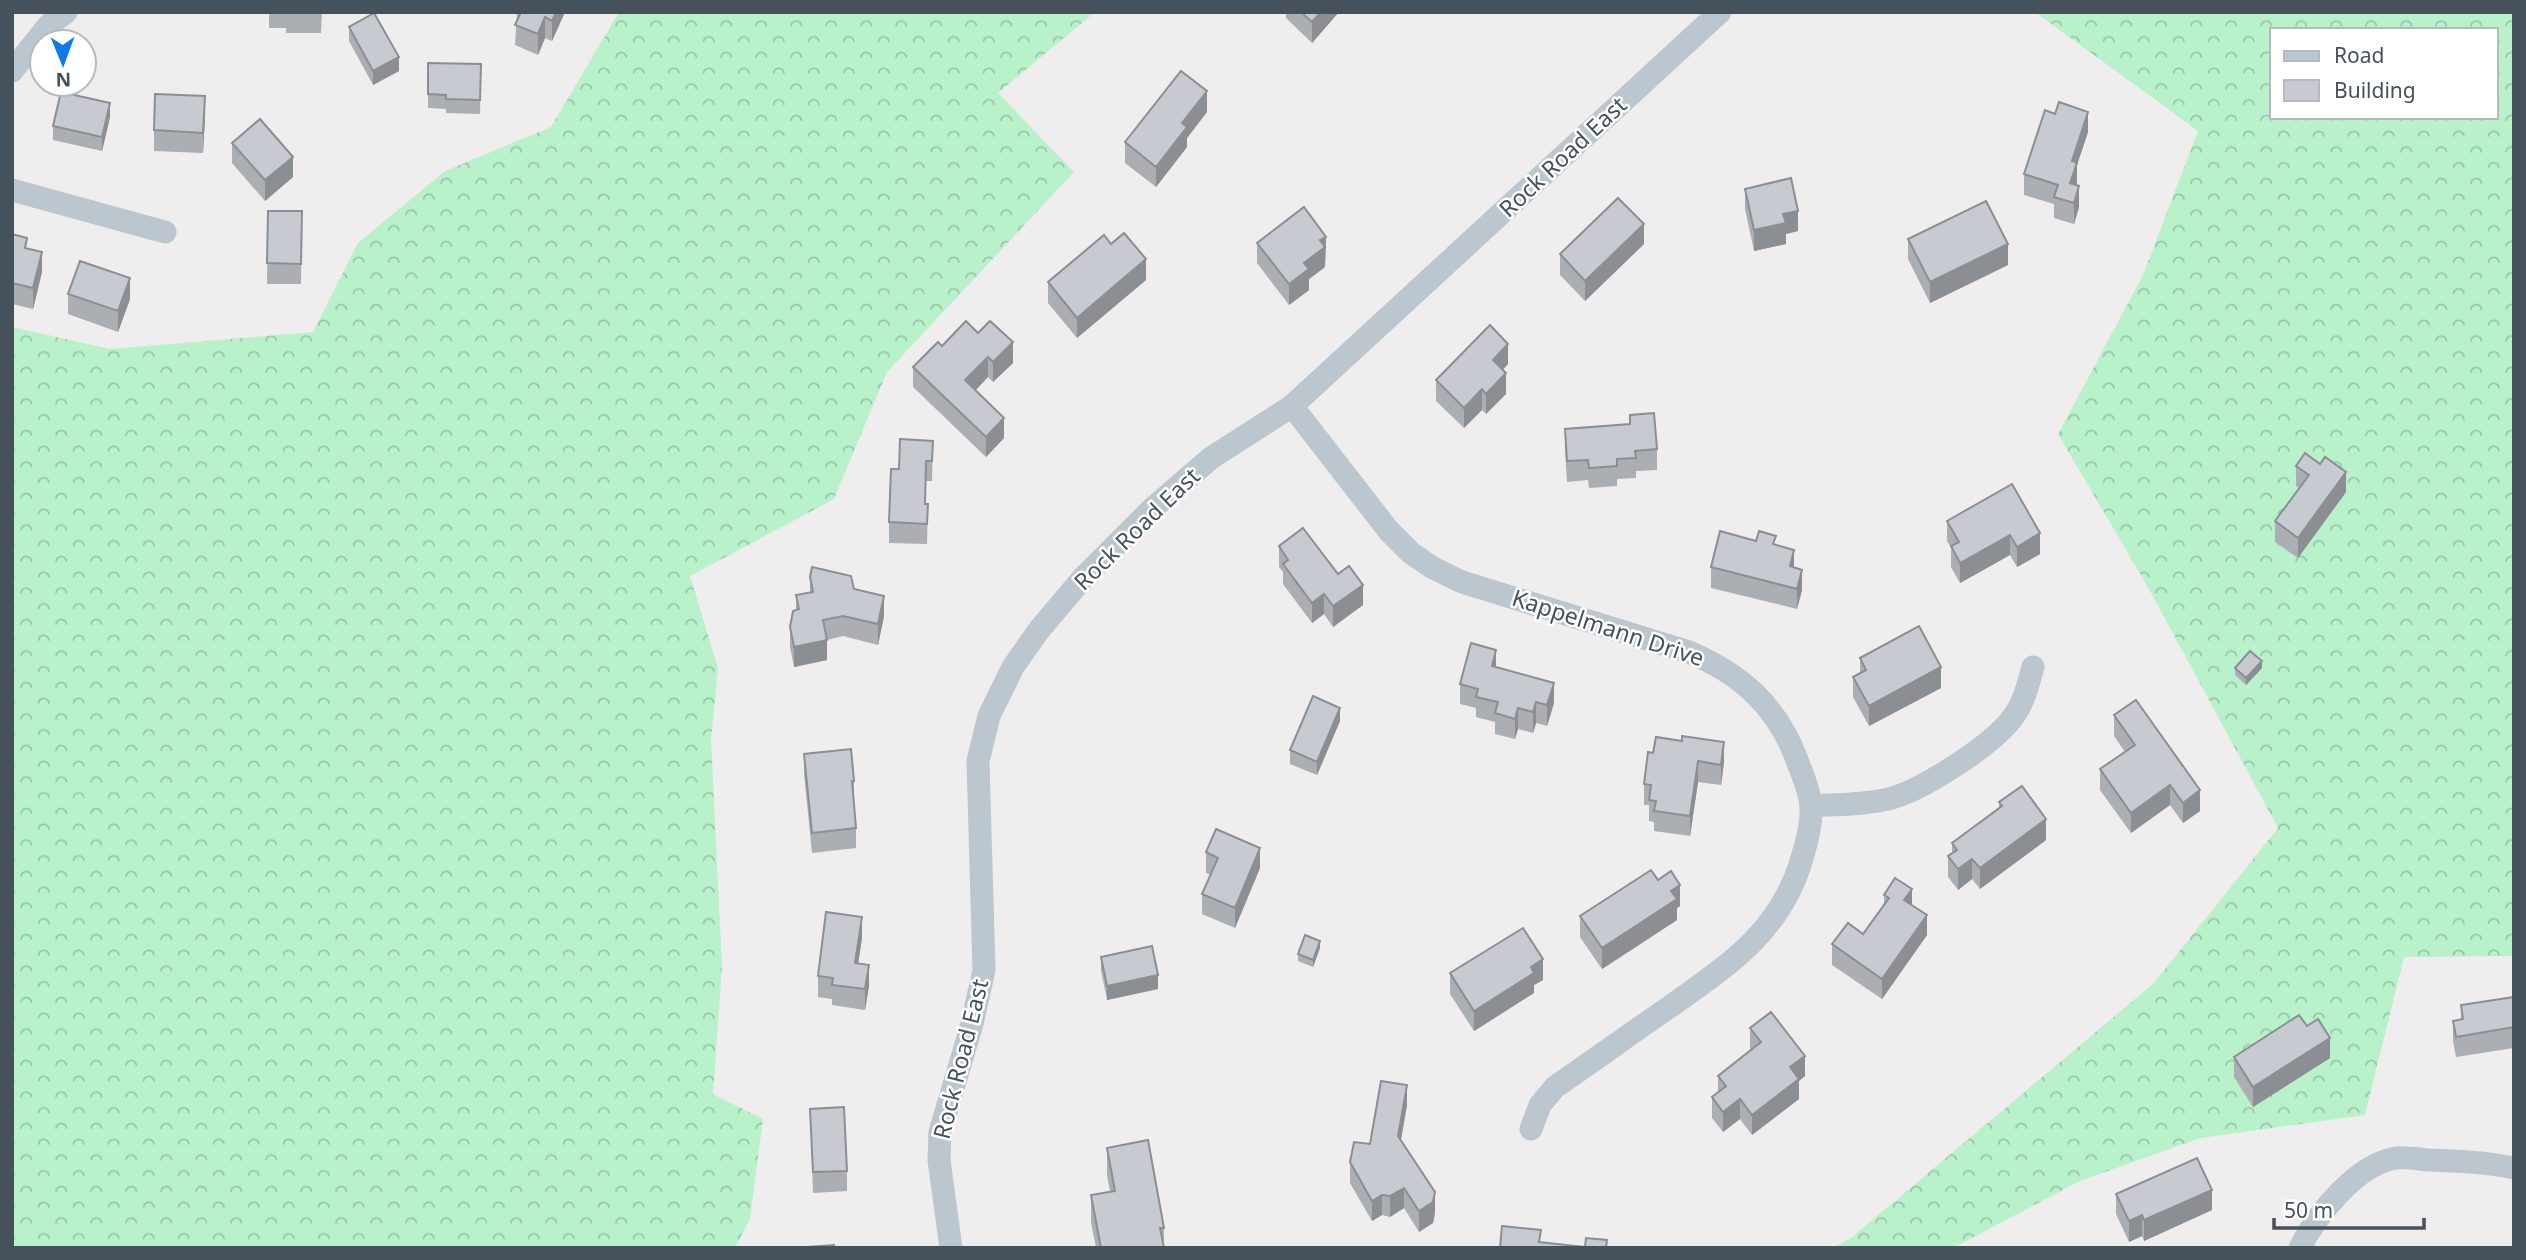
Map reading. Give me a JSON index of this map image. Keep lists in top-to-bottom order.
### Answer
{
  "streets": {
    "street": ["Rock Road East", "Kappelmann Drive"]
  },
  "crossings": [
    ["Rock Road East", "Kappelmann Drive"]
  ],
  "legend": ["Road", "Building"],
  "scale_bar": "50 m",
  "north": "bottom"
}
